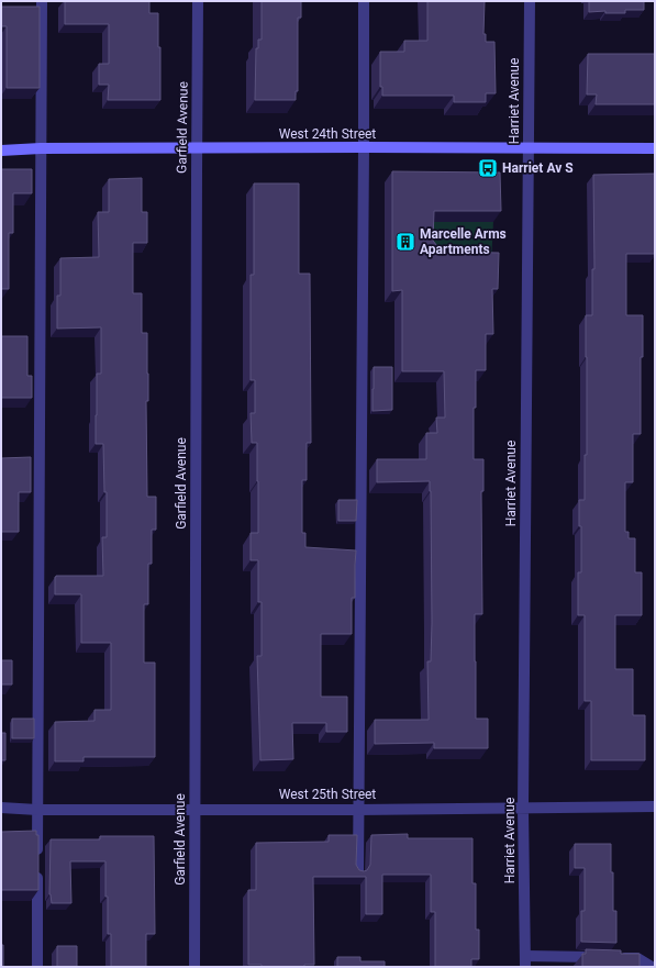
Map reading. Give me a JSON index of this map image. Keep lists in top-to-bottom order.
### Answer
{
  "streets": {
    "street": [
      "Harriet Avenue",
      "Garfield Avenue",
      "West 24th Street",
      "West 25th Street"
    ]
  },
  "crossings": [
    ["Harriet Avenue", "West 24th Street"],
    ["Harriet Avenue", "West 25th Street"],
    ["Garfield Avenue", "West 24th Street"],
    ["Garfield Avenue", "West 25th Street"]
  ],
  "places": {
    "bus stop": ["Harriet Av S"],
    "building": ["Marcelle Arms Apartments"]
  }
}
